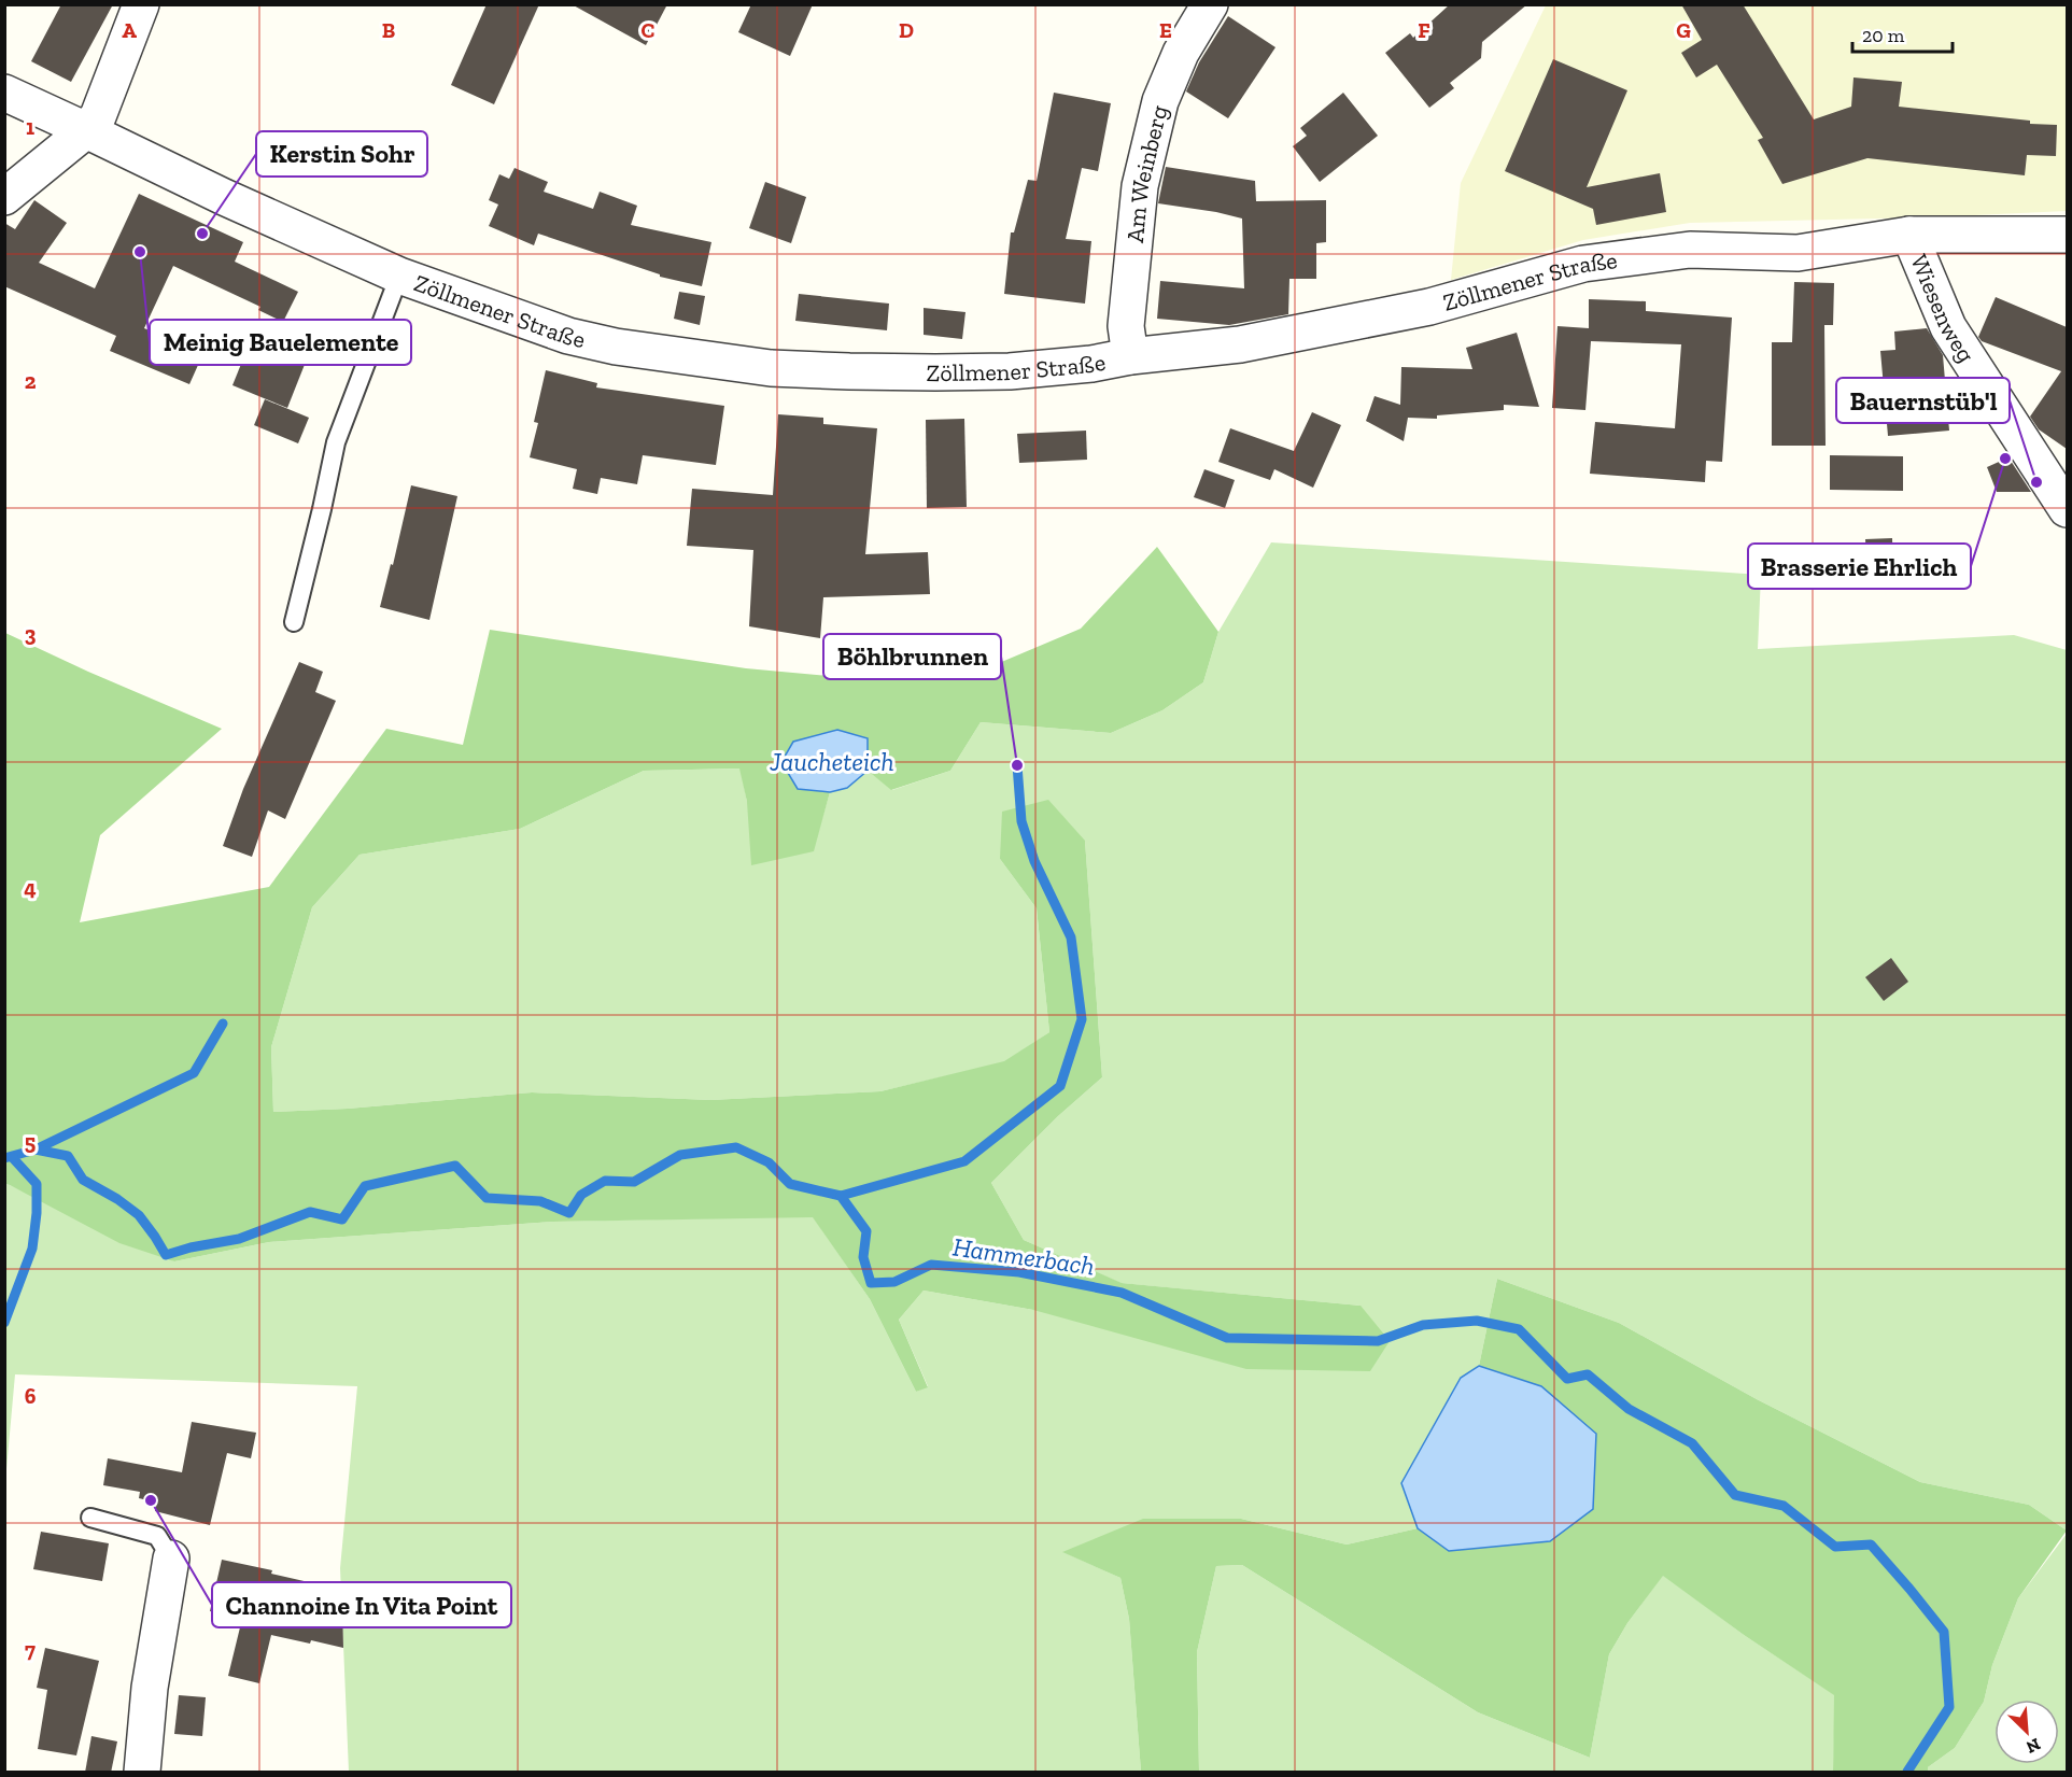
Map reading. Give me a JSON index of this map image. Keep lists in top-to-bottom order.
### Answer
{
  "streets": {
    "street": ["Am Weinberg", "Zöllmener Straße", "Wiesenweg"]
  },
  "crossings": [
    ["Am Weinberg", "Zöllmener Straße"],
    ["Zöllmener Straße", "Wiesenweg"]
  ],
  "water": ["Jaucheteich", "Hammerbach"],
  "places": [
    "Kerstin Sohr",
    "Meinig Bauelemente",
    "Brasserie Ehrlich",
    "Bauernstüb'l",
    "Böhlbrunnen",
    "Channoine In Vita Point"
  ],
  "scale_bar": "20 m",
  "north": "bottom right",
  "grid": {
    "columns": [
      "A",
      "B",
      "C",
      "D",
      "E",
      "F",
      "G"
    ],
    "rows": [
      "1",
      "2",
      "3",
      "4",
      "5",
      "6",
      "7"
    ]
  }
}
